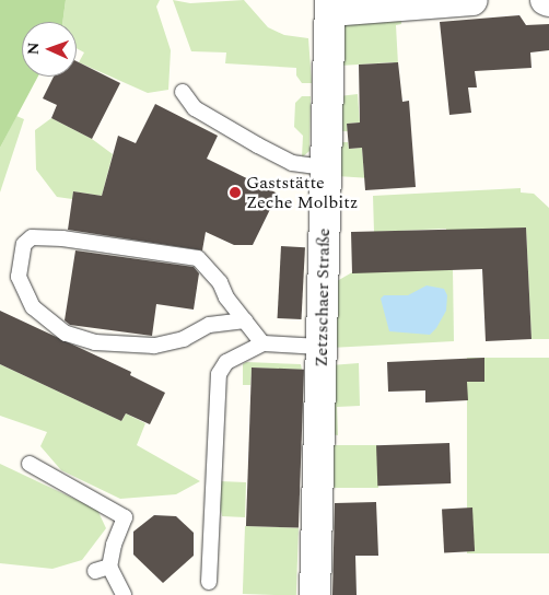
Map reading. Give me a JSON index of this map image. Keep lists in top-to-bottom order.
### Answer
{
  "streets": {
    "street": ["Zetzschaer Straße"]
  },
  "places": ["Gaststätte Zeche Molbitz"],
  "north": "left"
}
